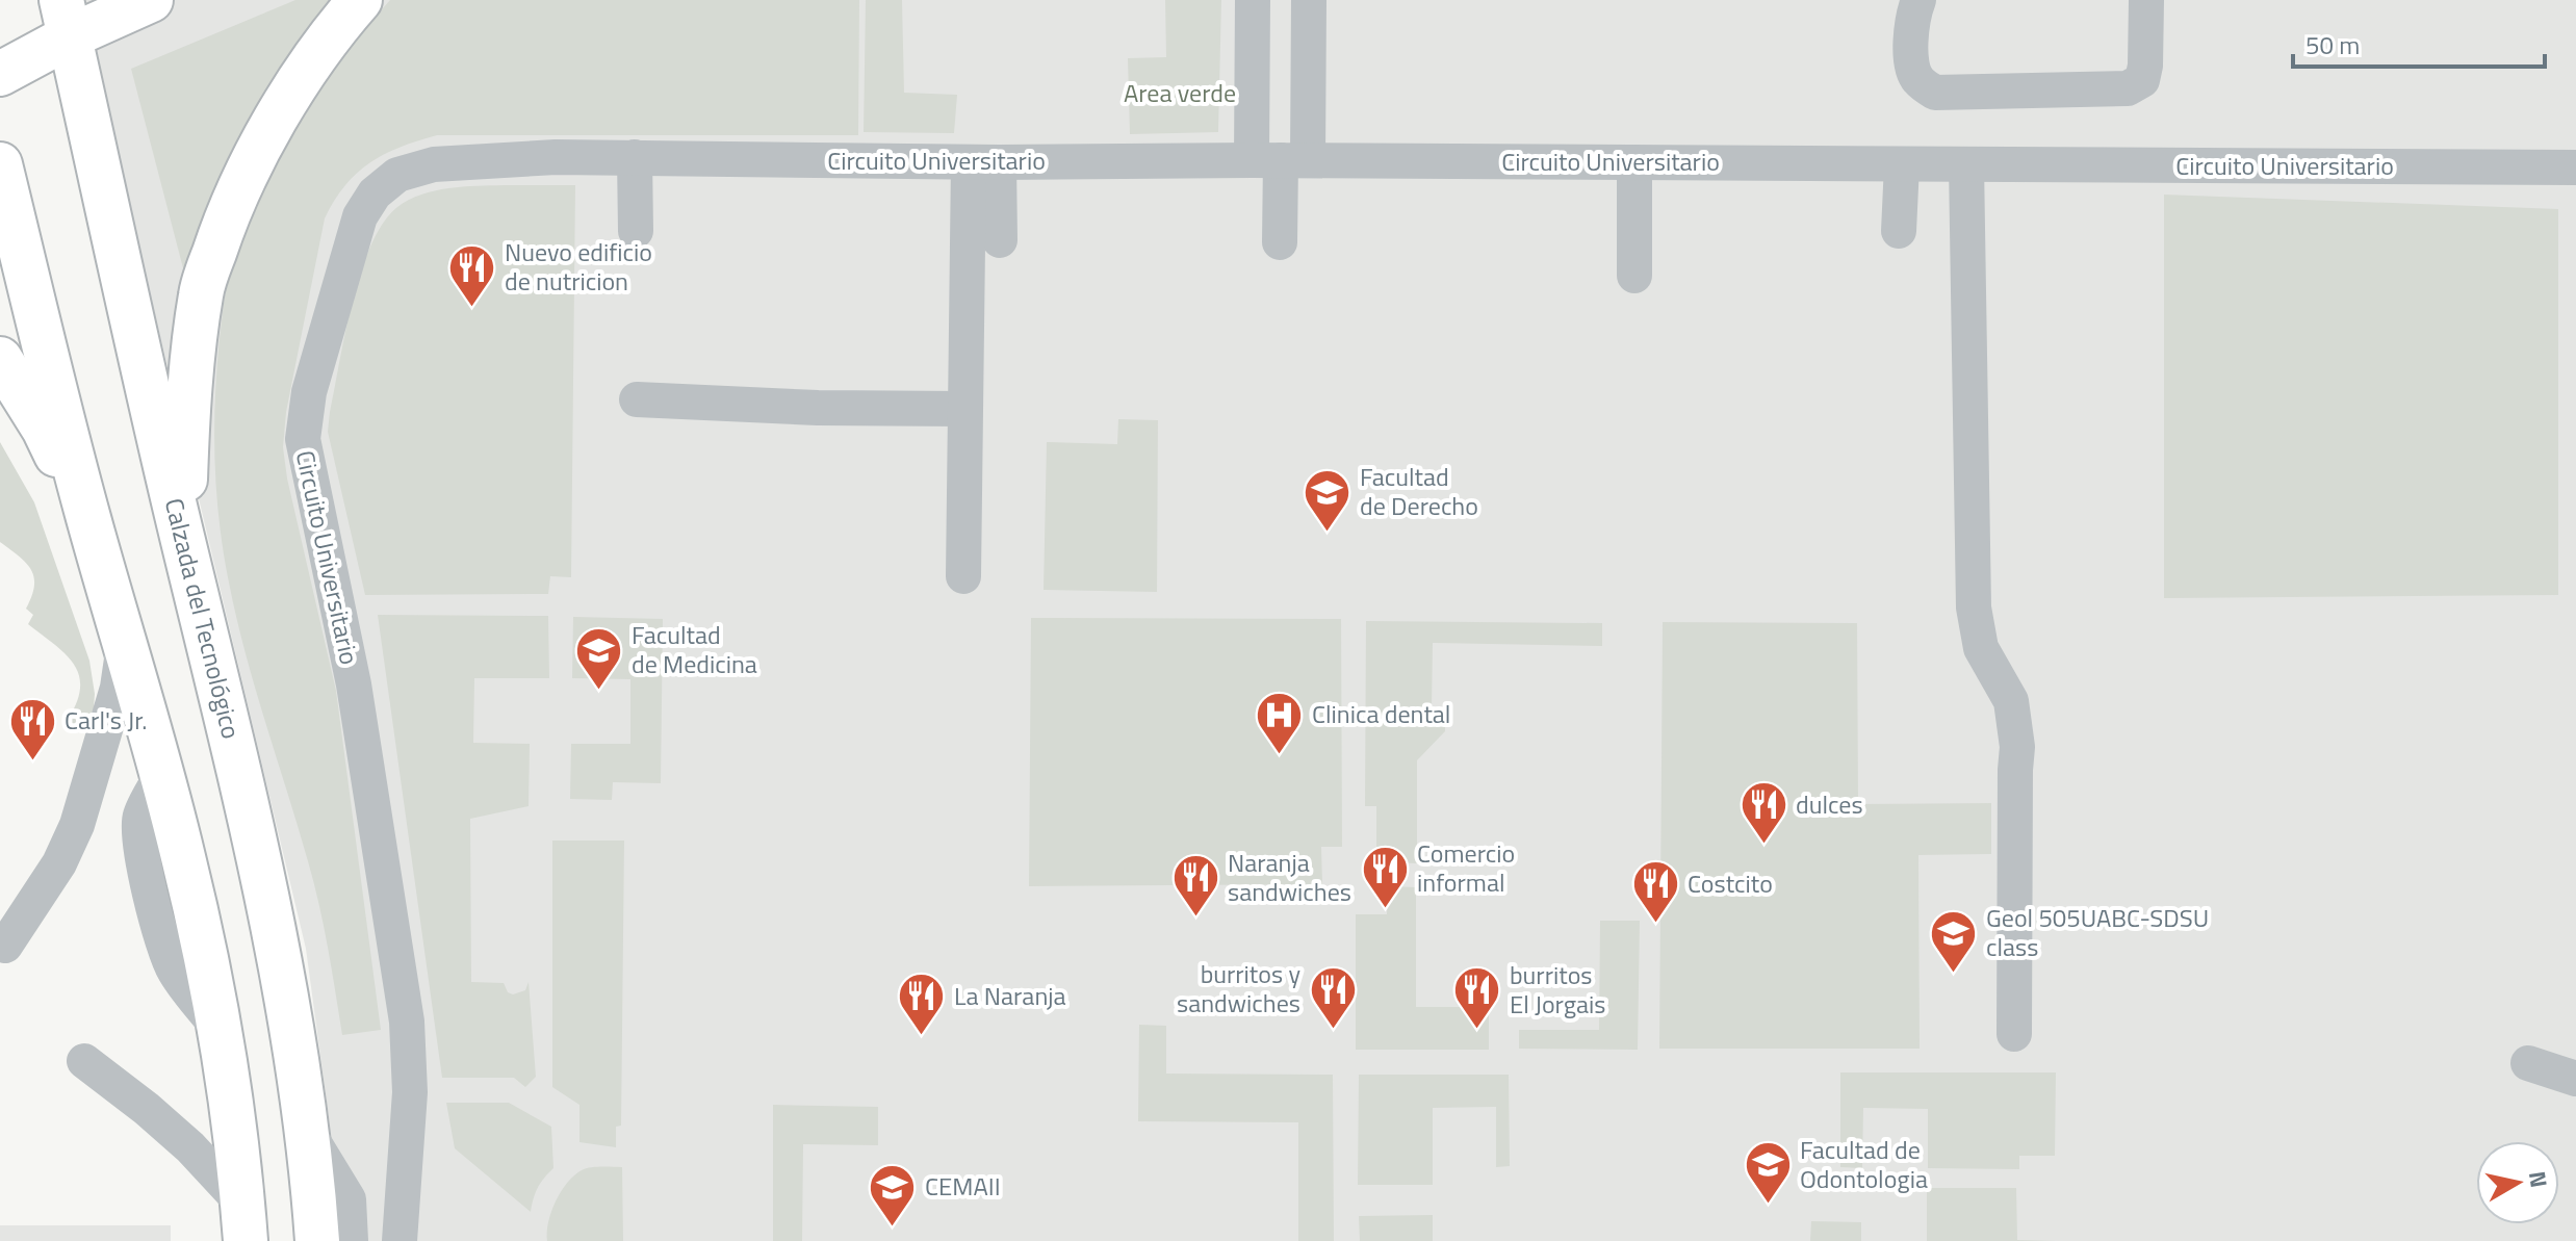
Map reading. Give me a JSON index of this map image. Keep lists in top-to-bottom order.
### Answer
{
  "streets": {
    "main road": ["Calzada del Tecnológico"],
    "street": ["Circuito Universitario"]
  },
  "parks": ["Area verde"],
  "places": {
    "restaurant": [
      "Nuevo edificio de nutricion",
      "Carl's Jr.",
      "dulces",
      "Comercio informal",
      "Naranja sandwiches",
      "Costcito",
      "burritos y sandwiches",
      "burritos El Jorgais",
      "La Naranja"
    ],
    "school or university": [
      "Facultad de Derecho",
      "Facultad de Medicina",
      "Geol 505UABC-SDSU class",
      "Facultad de Odontologia",
      "CEMAII"
    ],
    "hospital": ["Clinica dental"]
  },
  "scale_bar": "50 m",
  "north": "right"
}
